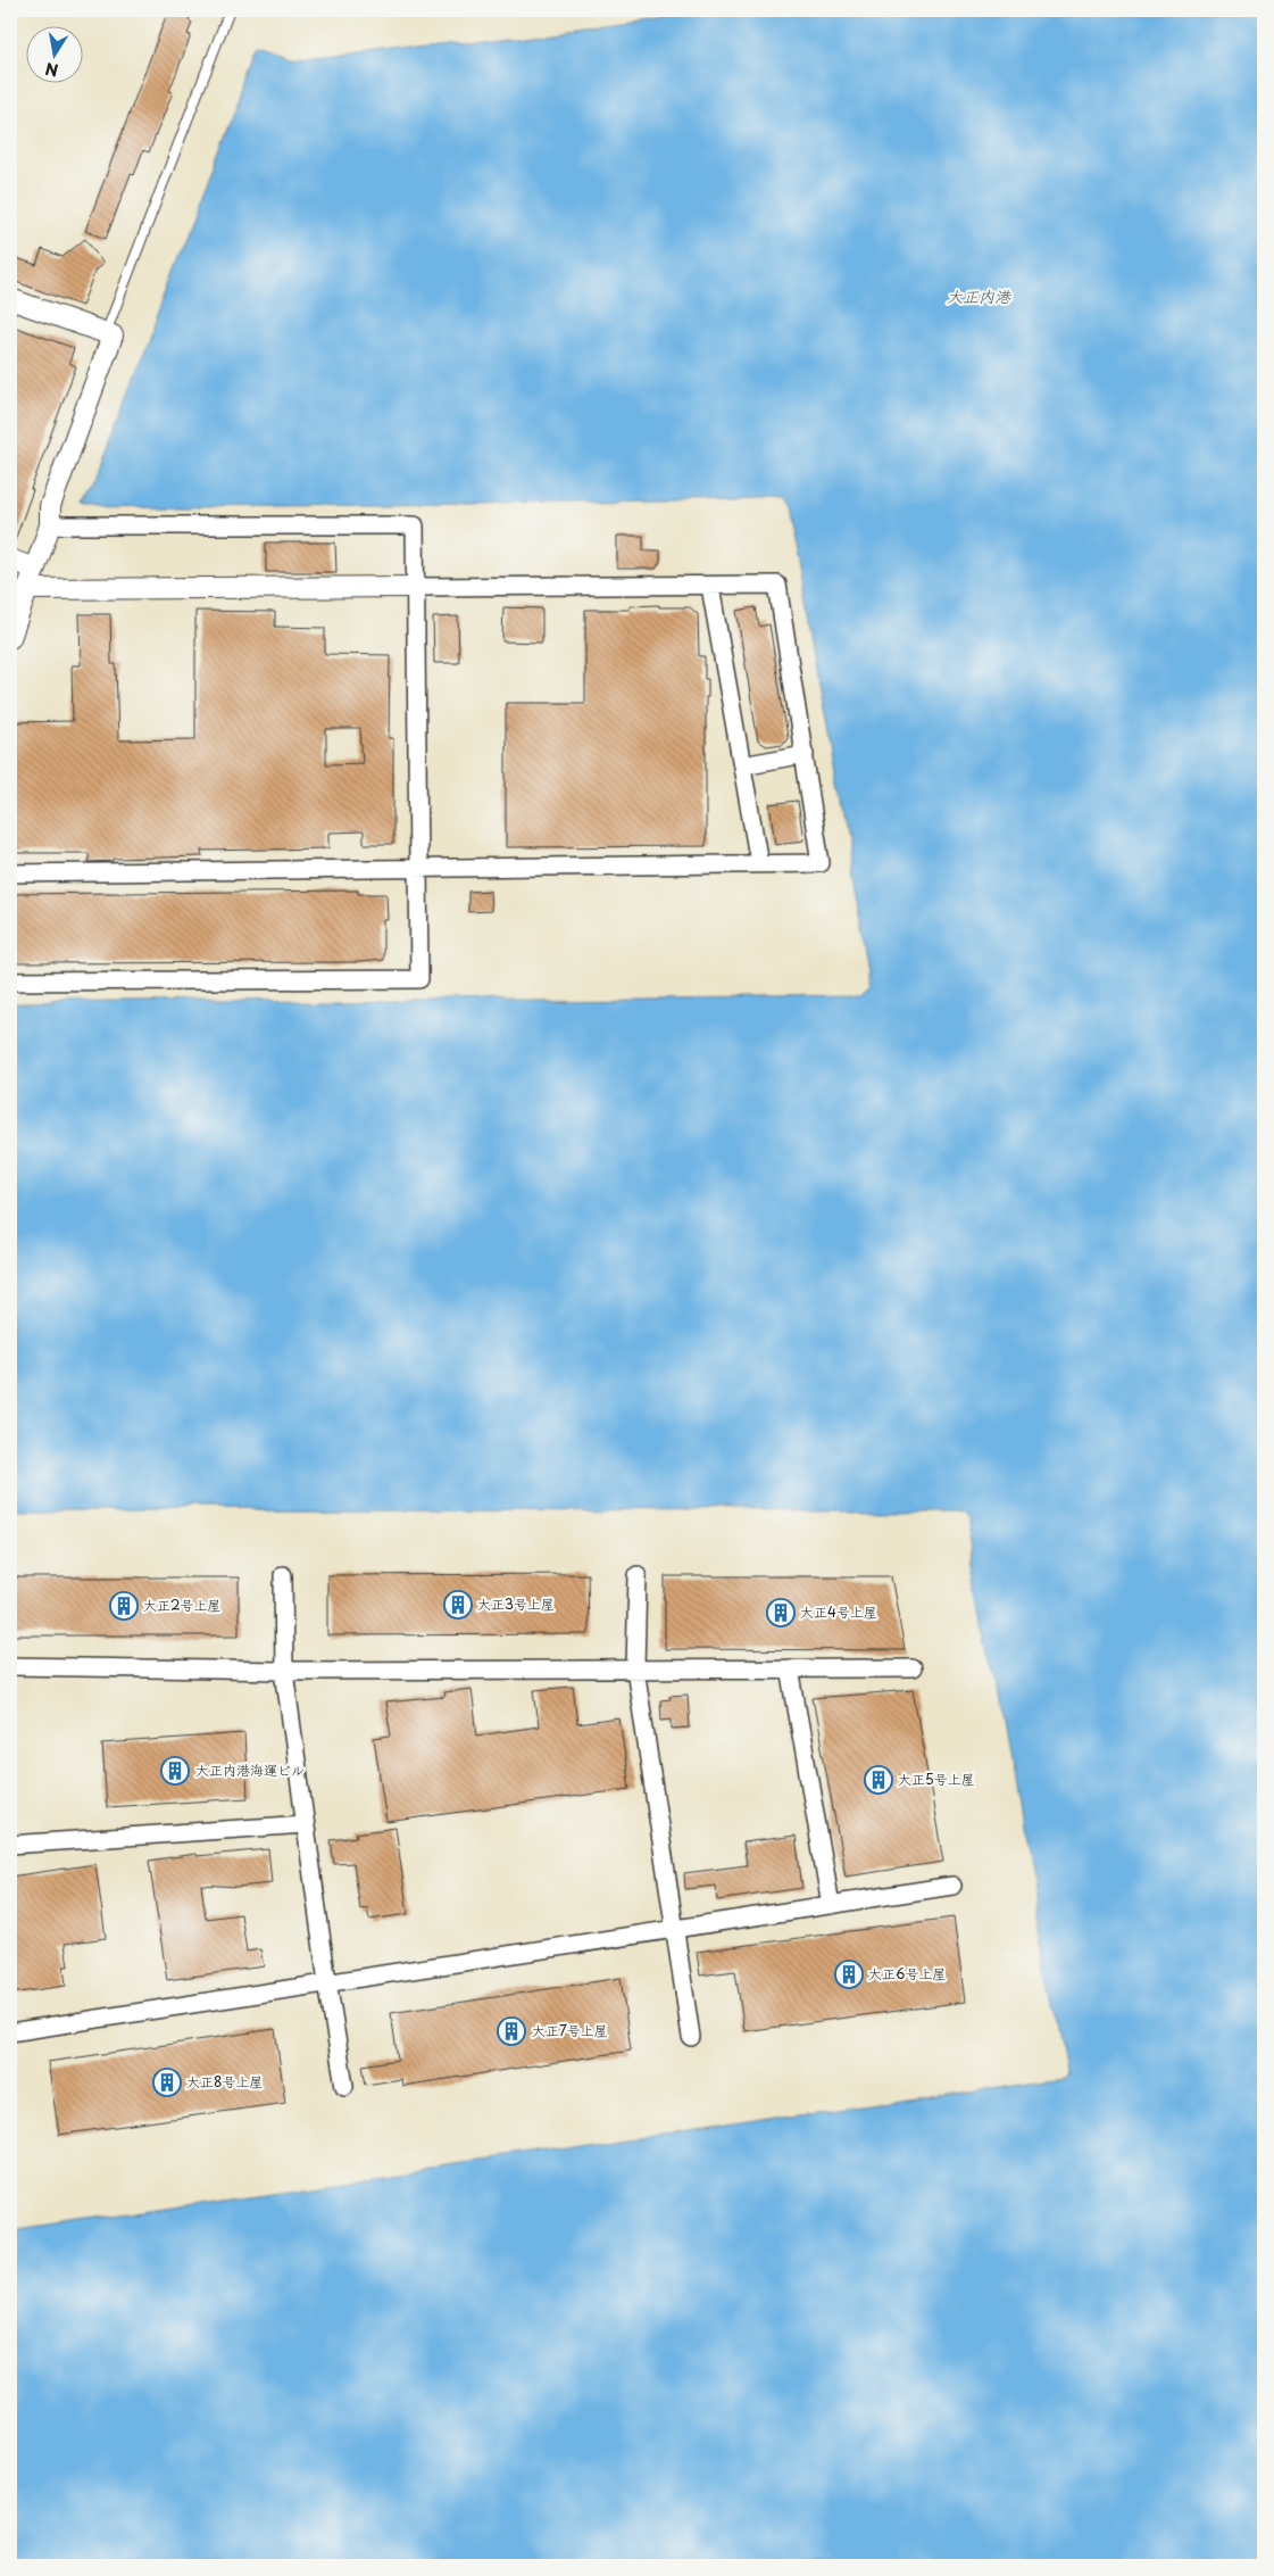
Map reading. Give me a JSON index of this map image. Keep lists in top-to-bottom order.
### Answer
{
  "water": ["大正内港"],
  "places": {
    "building": [
      "大正3号上屋",
      "大正2号上屋",
      "大正4号上屋",
      "大正内港海運ビル",
      "大正5号上屋",
      "大正6号上屋",
      "大正7号上屋",
      "大正8号上屋"
    ]
  },
  "north": "bottom"
}
